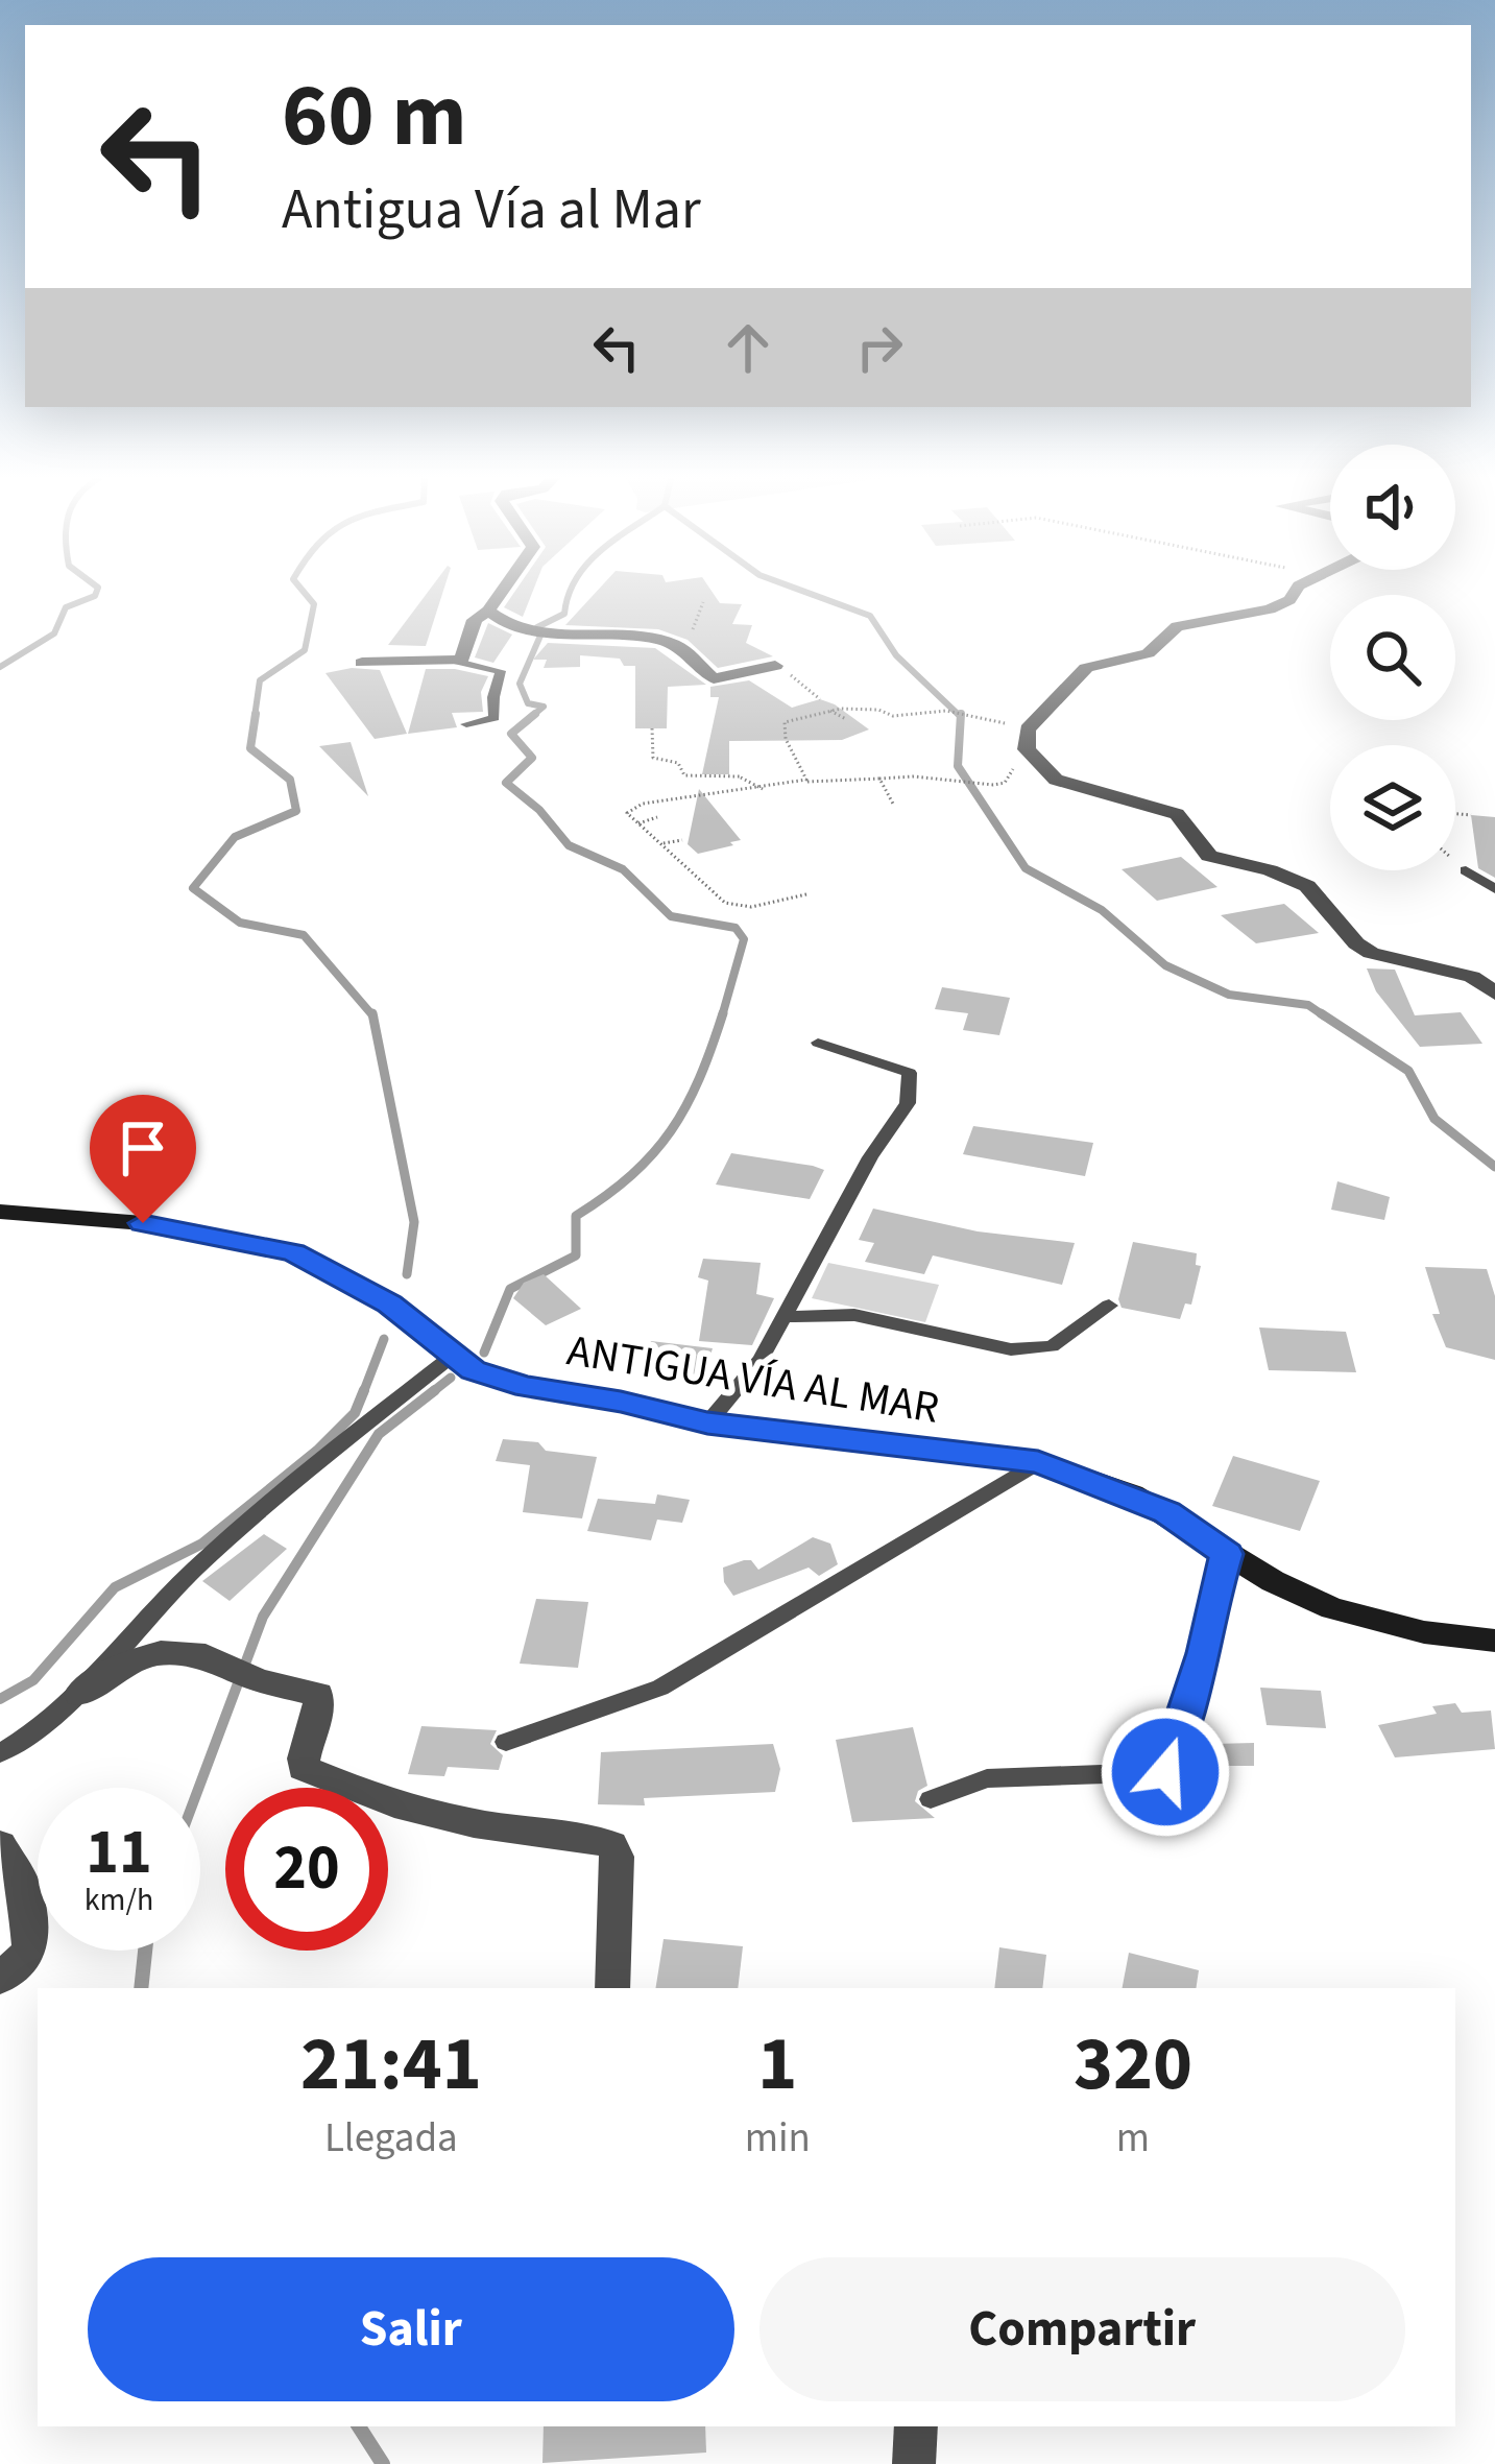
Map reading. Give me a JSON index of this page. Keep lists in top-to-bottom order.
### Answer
{
  "streets": {
    "main road": ["ANTIGUA VÍA AL MAR"]
  },
  "page": {
    "turn": ["60 m", "Antigua Vía al Mar"],
    "speed": "11 km/h",
    "limit": "20",
    "eta": [
      "21:41",
      "Llegada",
      "1",
      "min",
      "320",
      "m"
    ],
    "buttons": ["Salir", "Compartir"]
  }
}
